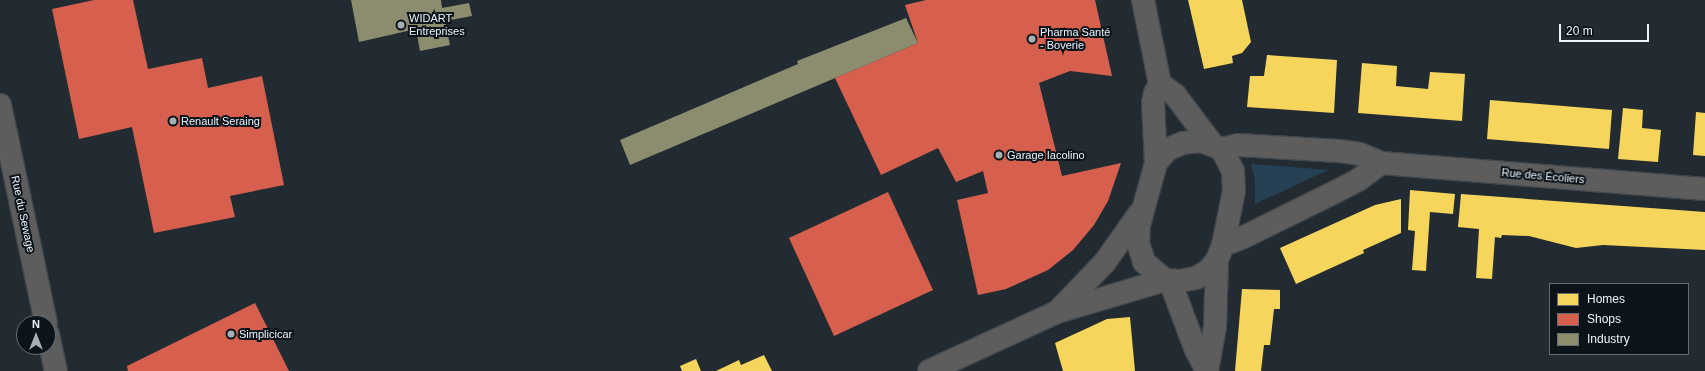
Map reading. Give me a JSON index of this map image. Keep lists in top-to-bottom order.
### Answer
{
  "streets": {
    "street": ["Rue des Écoliers", "Rue du Sewage"]
  },
  "places": [
    "WIDART Entreprises",
    "Pharma Santé - Boverie",
    "Renault Seraing",
    "Garage Iacolino",
    "Simplicicar"
  ],
  "legend": ["Homes", "Shops", "Industry"],
  "scale_bar": "20 m",
  "north": "top"
}
